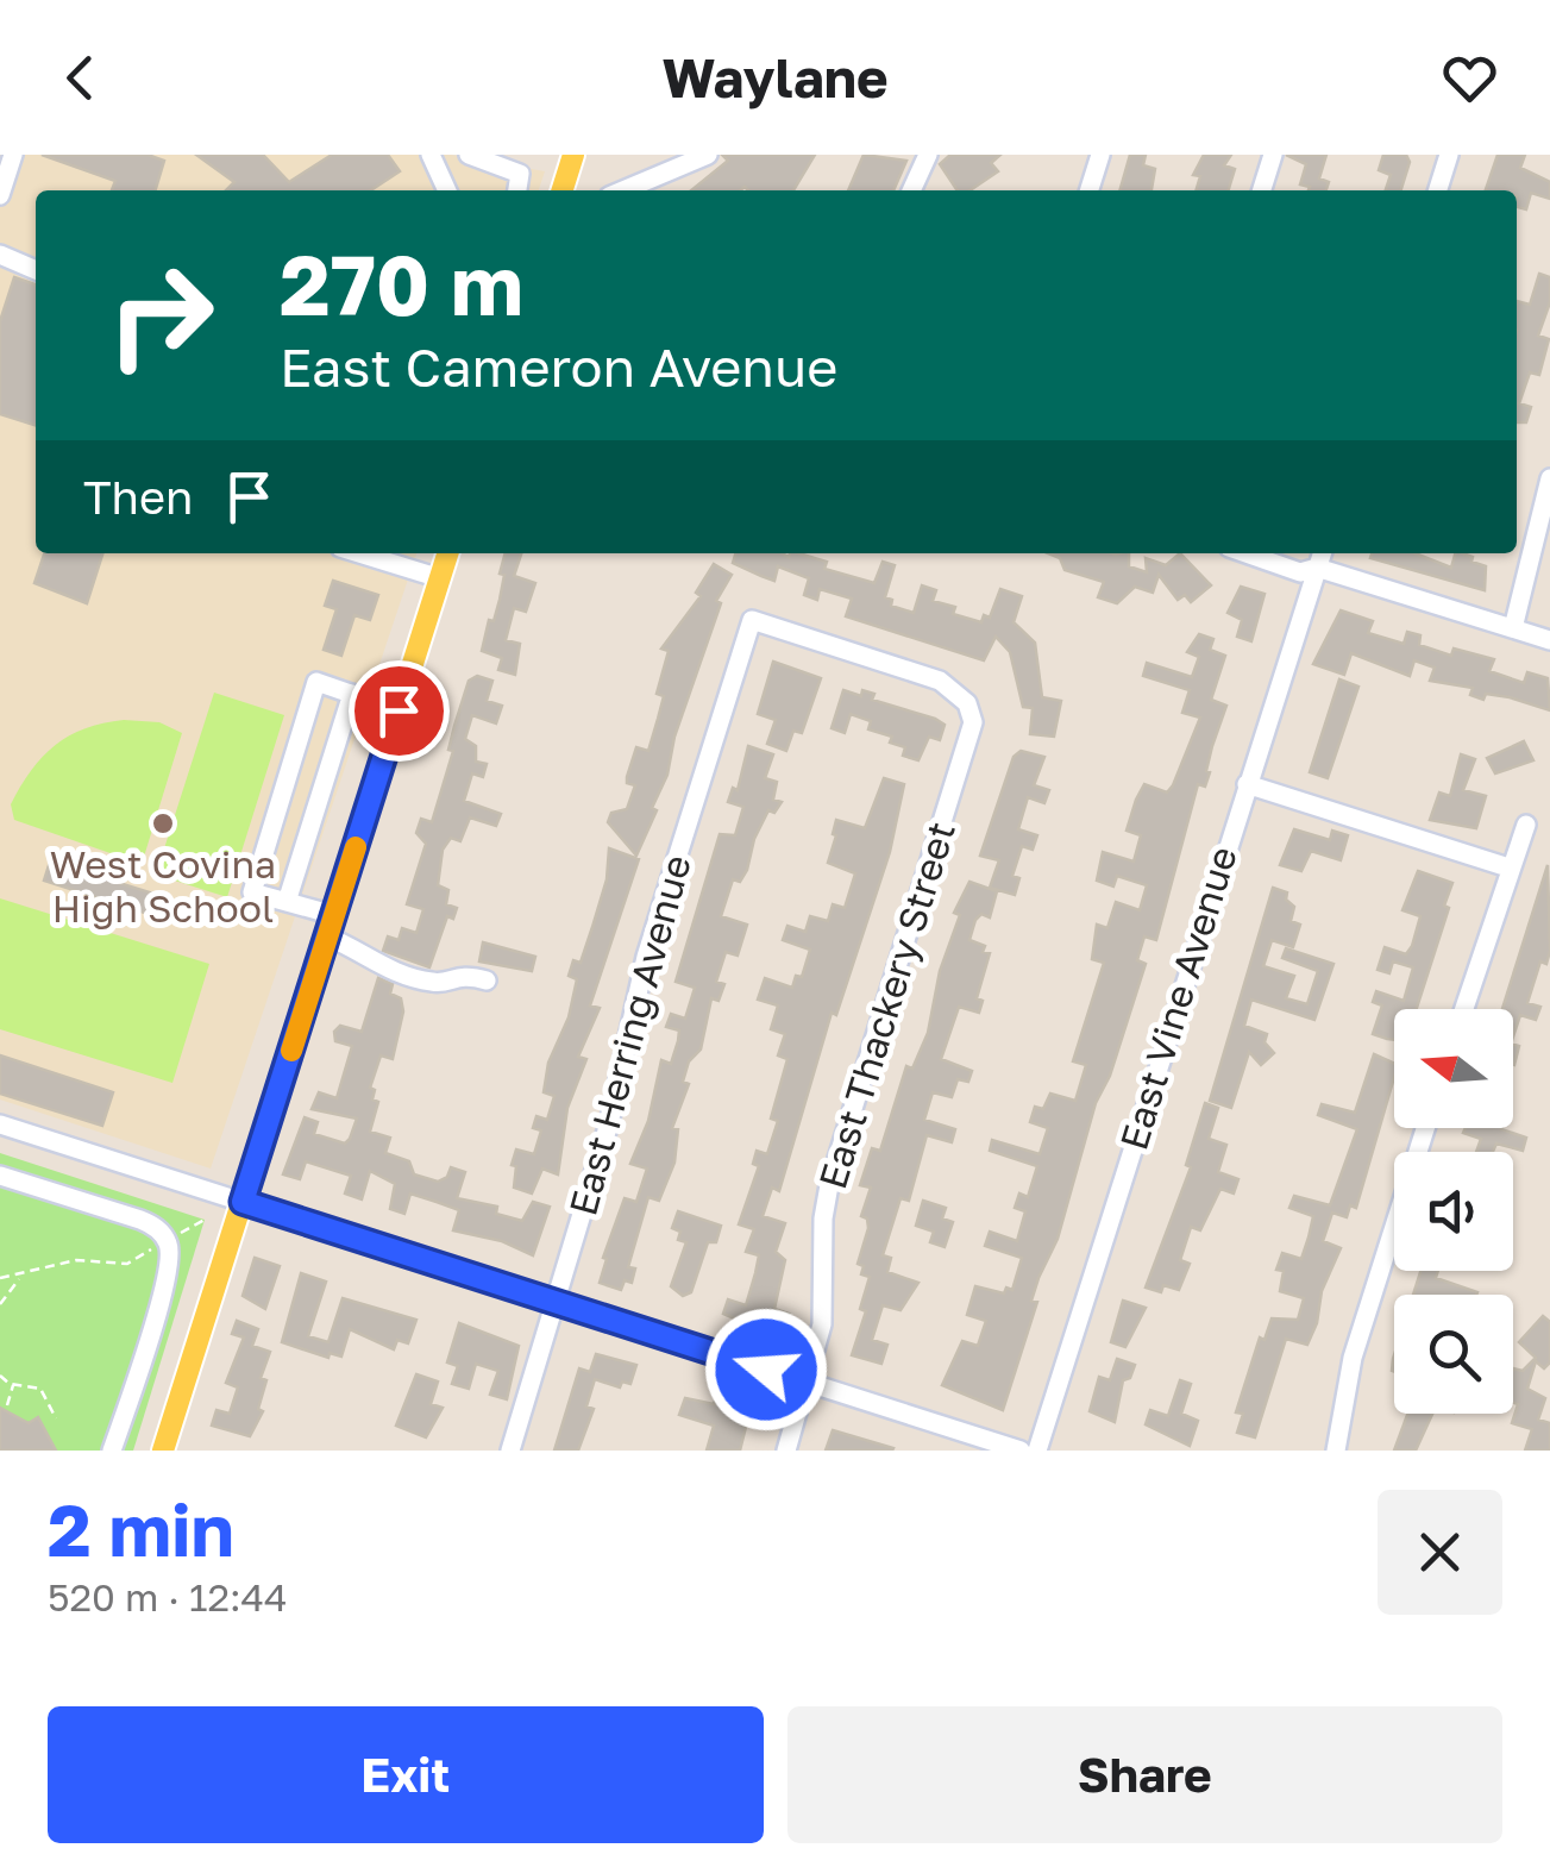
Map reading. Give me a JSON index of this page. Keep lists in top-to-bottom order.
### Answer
{
  "streets": {
    "street": ["East Vine Avenue", "East Thackery Street", "East Herring Avenue"]
  },
  "crossings": [
    ["East Thackery Street", "East Herring Avenue"]
  ],
  "places": ["West Covina High School"],
  "north": "left",
  "page": {
    "header": "Waylane",
    "turn": ["270 m", "East Cameron Avenue"],
    "then": "Then",
    "heading": ["2 min", "520 m · 12:44"],
    "buttons": ["Exit", "Share"]
  }
}
